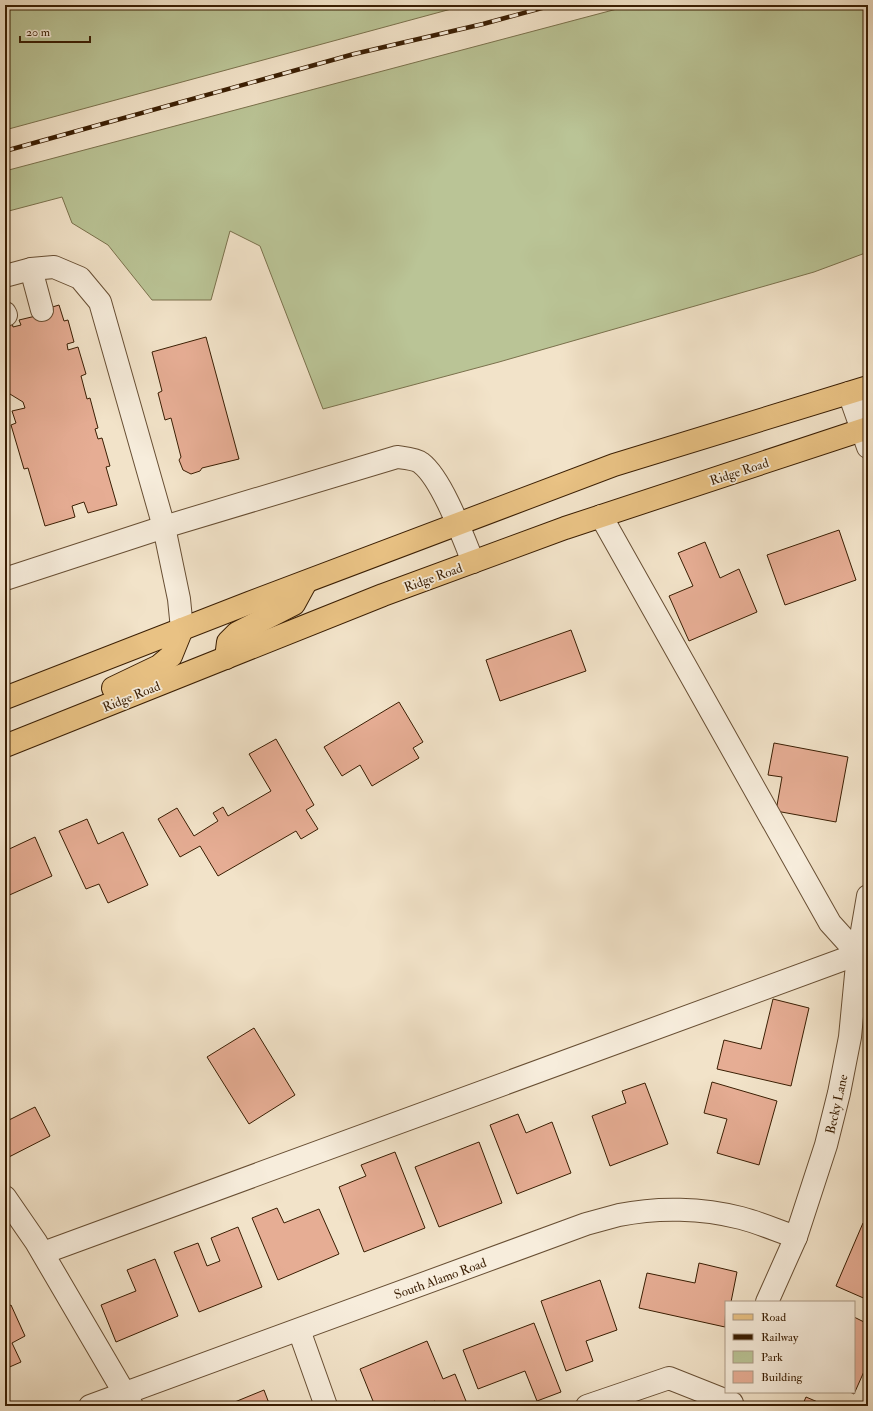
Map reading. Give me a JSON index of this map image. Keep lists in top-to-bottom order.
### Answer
{
  "streets": {
    "main road": ["Ridge Road"],
    "street": ["Becky Lane", "South Alamo Road"]
  },
  "crossings": [
    ["Becky Lane", "South Alamo Road"]
  ],
  "legend": [
    "Road",
    "Railway",
    "Park",
    "Building"
  ],
  "scale_bar": "20 m"
}
